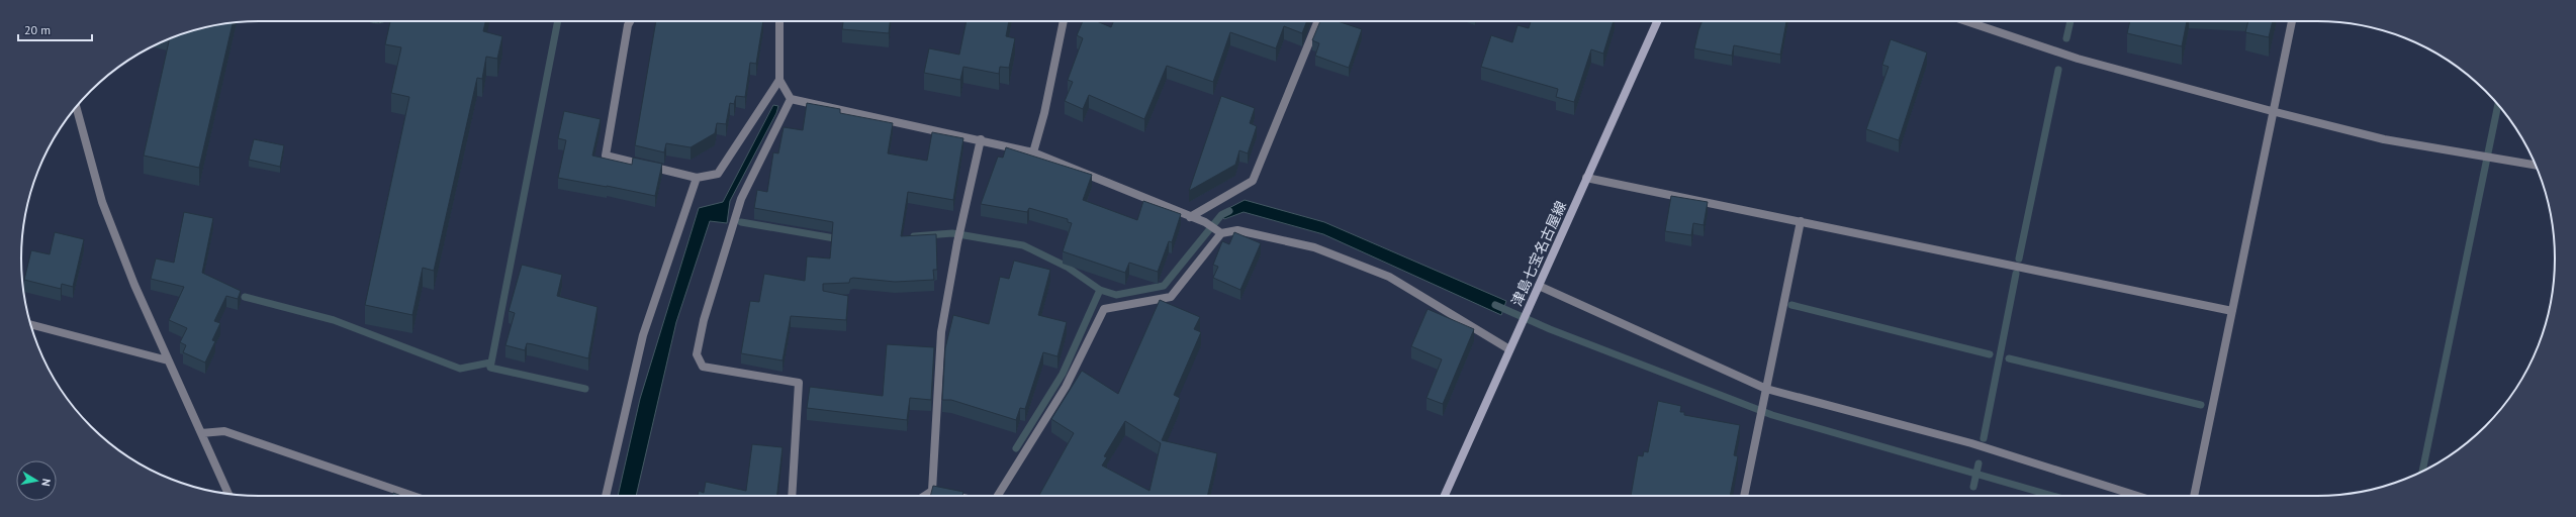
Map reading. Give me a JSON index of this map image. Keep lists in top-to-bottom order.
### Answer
{
  "streets": {
    "main road": ["津島七宝名古屋線"]
  },
  "scale_bar": "20 m",
  "north": "right"
}
